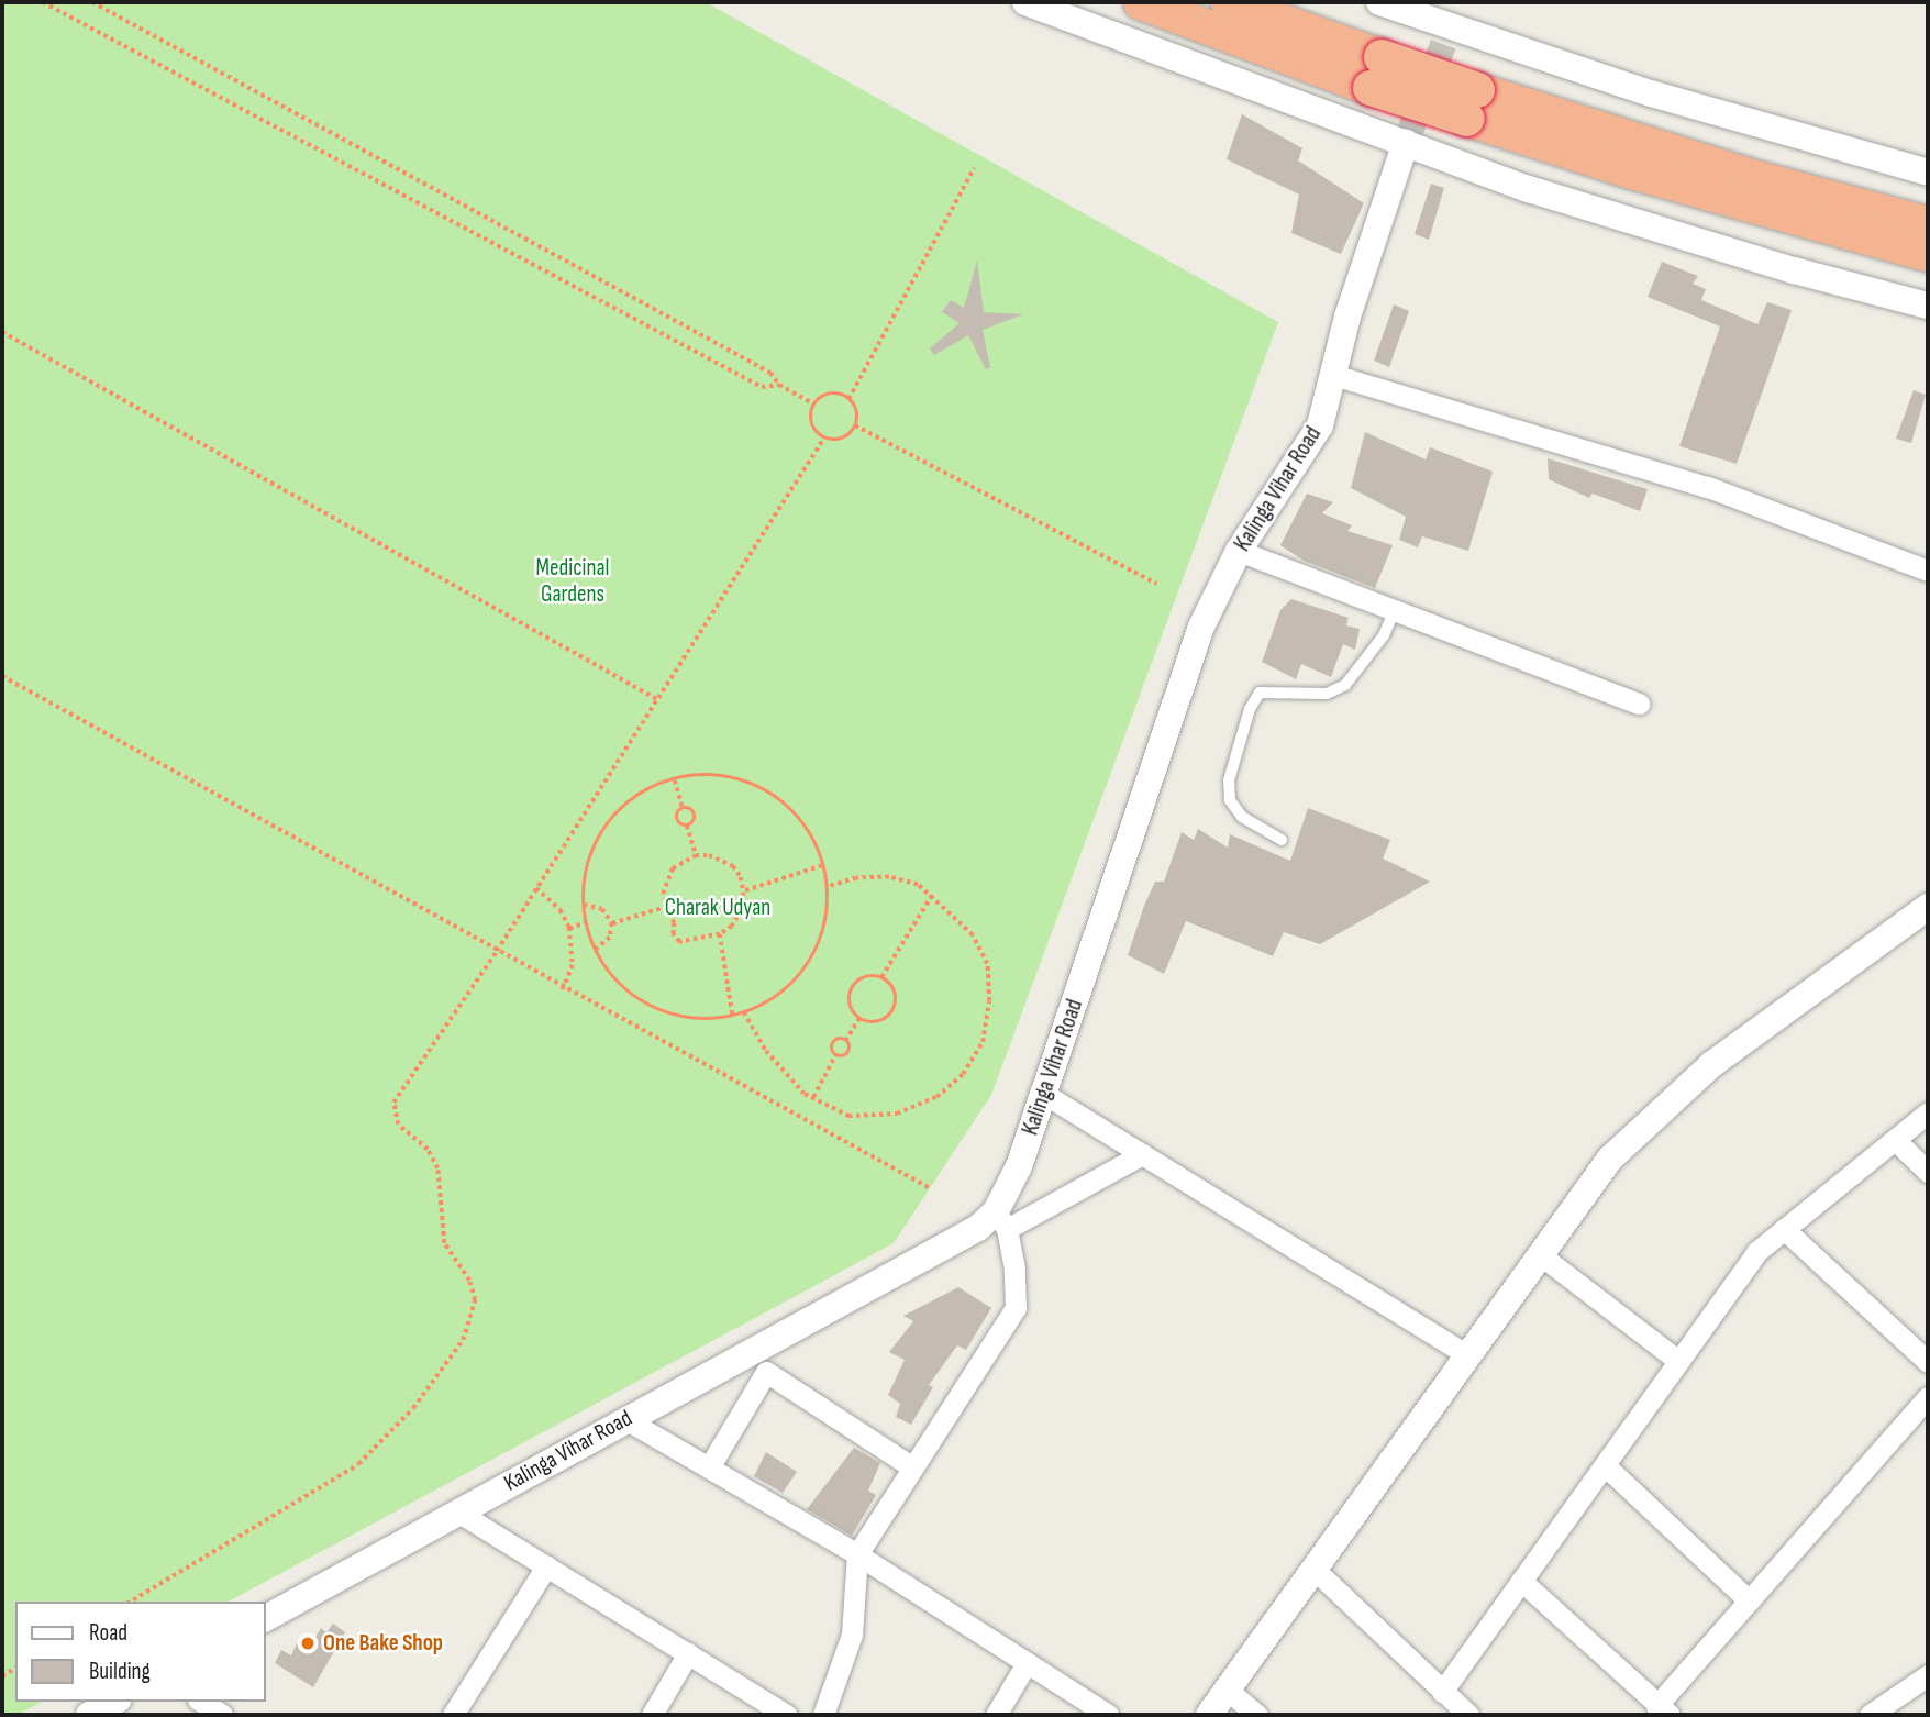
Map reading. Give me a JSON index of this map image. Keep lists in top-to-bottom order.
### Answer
{
  "streets": {
    "street": ["Kalinga Vihar Road"]
  },
  "parks": ["Medicinal Gardens", "Charak Udyan"],
  "places": ["One Bake Shop"],
  "legend": ["Road", "Building"]
}
